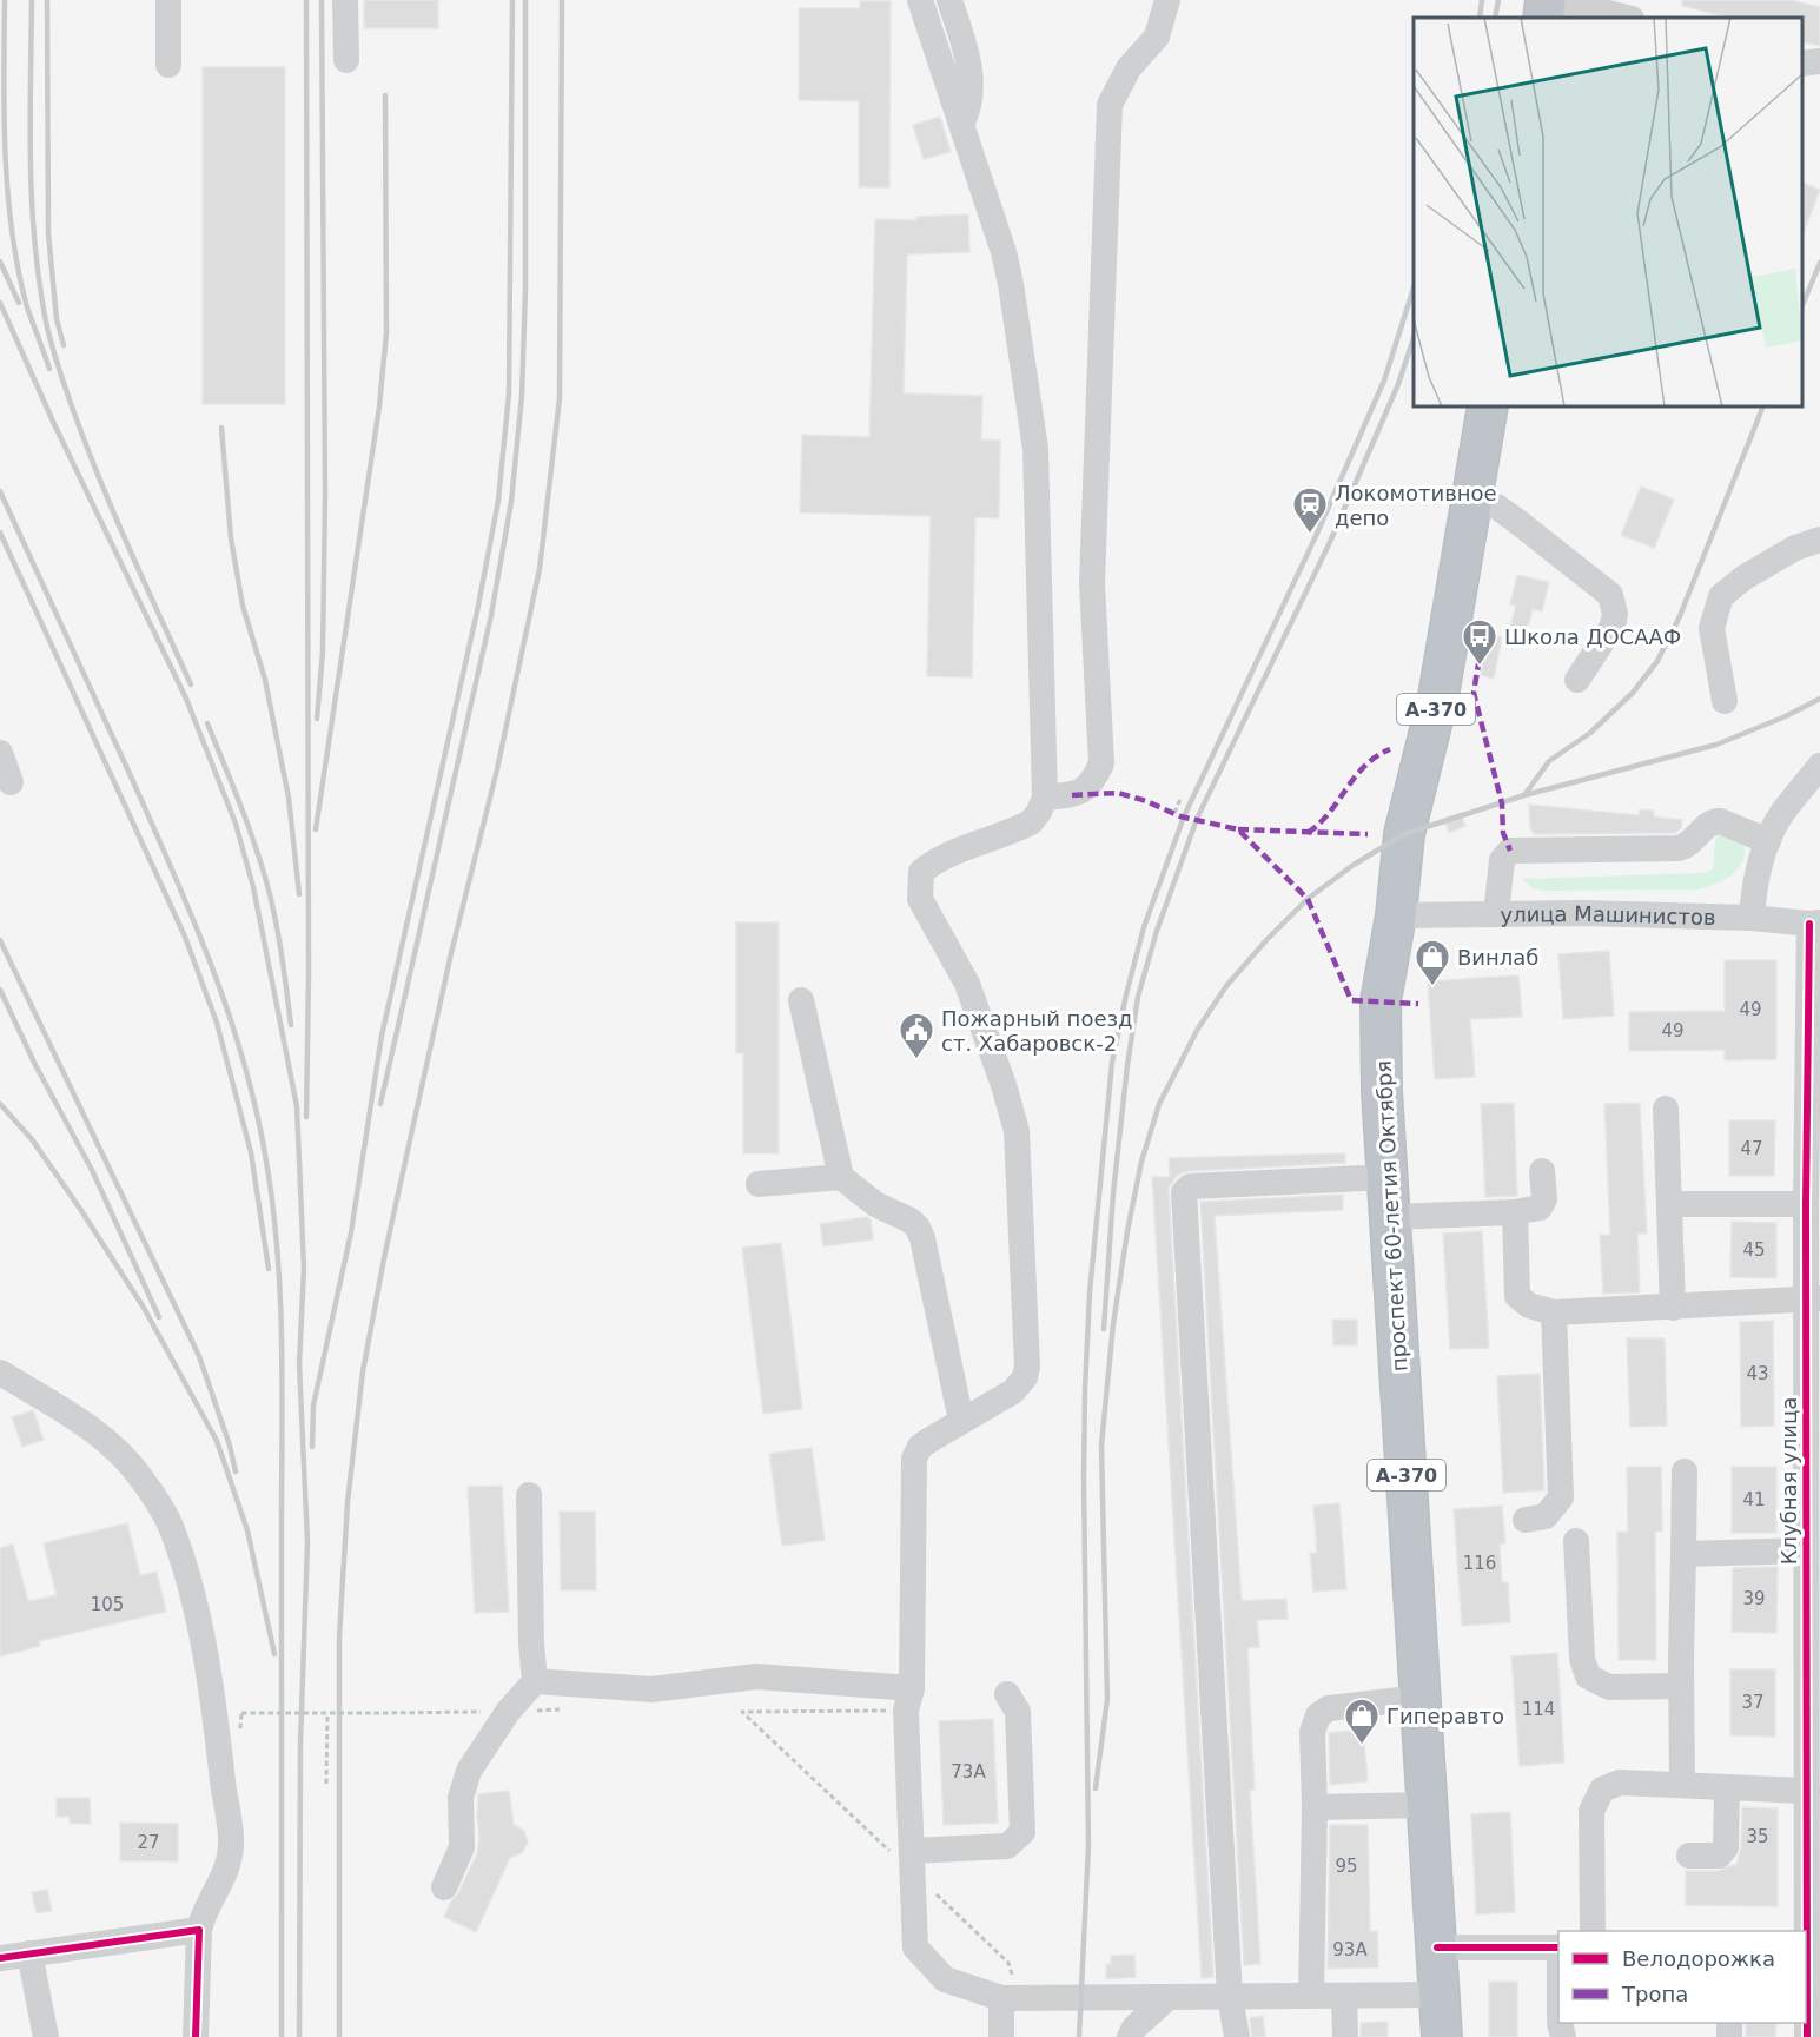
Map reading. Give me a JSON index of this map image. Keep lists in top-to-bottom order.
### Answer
{
  "streets": {
    "highway": ["А-370", "проспект 60-летия Октября"],
    "street": ["улица Машинистов", "Клубная улица"]
  },
  "crossings": [
    ["улица Машинистов", "проспект 60-летия Октября"],
    ["улица Машинистов", "Клубная улица"]
  ],
  "places": {
    "station": ["Локомотивное депо"],
    "bus stop": ["Школа ДОСААФ"],
    "shop": ["Винлаб", "Гиперавто"],
    "public building": ["Пожарный поезд ст. Хабаровск-2"]
  },
  "house_numbers": [
    "49",
    "49",
    "47",
    "45",
    "43",
    "41",
    "116",
    "39",
    "105",
    "37",
    "114",
    "73А",
    "35",
    "27",
    "95",
    "93А"
  ],
  "legend": ["Велодорожка", "Тропа"]
}
